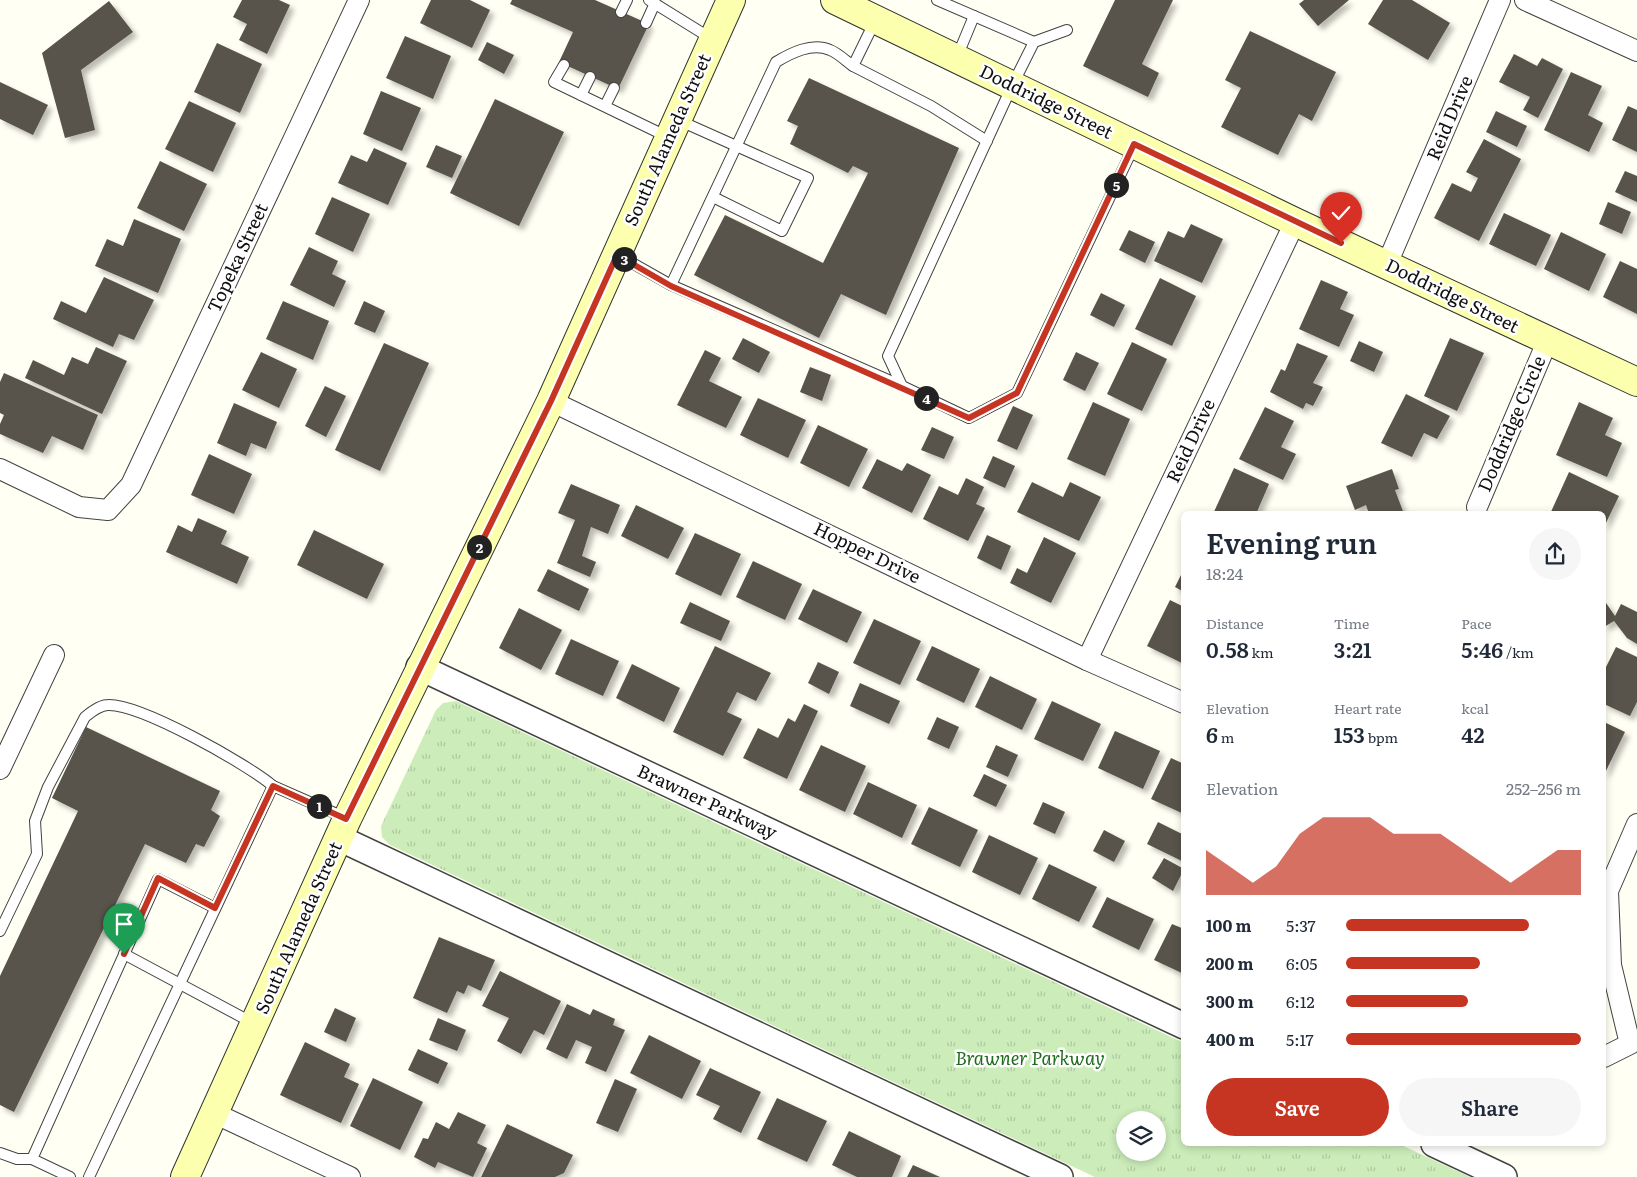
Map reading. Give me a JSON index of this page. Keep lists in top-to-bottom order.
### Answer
{
  "streets": {
    "main road": ["Doddridge Street", "South Alameda Street"],
    "street": [
      "Reid Drive",
      "Topeka Street",
      "Doddridge Circle",
      "Hopper Drive",
      "Brawner Parkway"
    ]
  },
  "crossings": [
    ["Doddridge Street", "Reid Drive"],
    ["Doddridge Street", "Doddridge Circle"],
    ["Reid Drive", "Hopper Drive"],
    ["South Alameda Street", "Hopper Drive"],
    ["South Alameda Street", "Brawner Parkway"]
  ],
  "parks": ["Brawner Parkway"],
  "page": {
    "pins": [
      "5",
      "3",
      "4",
      "2",
      "1"
    ],
    "heading": ["Evening run", "18:24"],
    "stats": [
      ["Distance", "0.58 km"],
      ["Time", "3:21"],
      ["Pace", "5:46 /km"],
      ["Elevation", "6 m"],
      ["Heart rate", "153 bpm"],
      ["kcal", "42"]
    ],
    "chart": ["Elevation", "252–256 m"],
    "list": [
      {
        "name": "100 m",
        "note": "5:37"
      },
      {
        "name": "200 m",
        "note": "6:05"
      },
      {
        "name": "300 m",
        "note": "6:12"
      },
      {
        "name": "400 m",
        "note": "5:17"
      }
    ],
    "buttons": ["Save", "Share"]
  }
}
